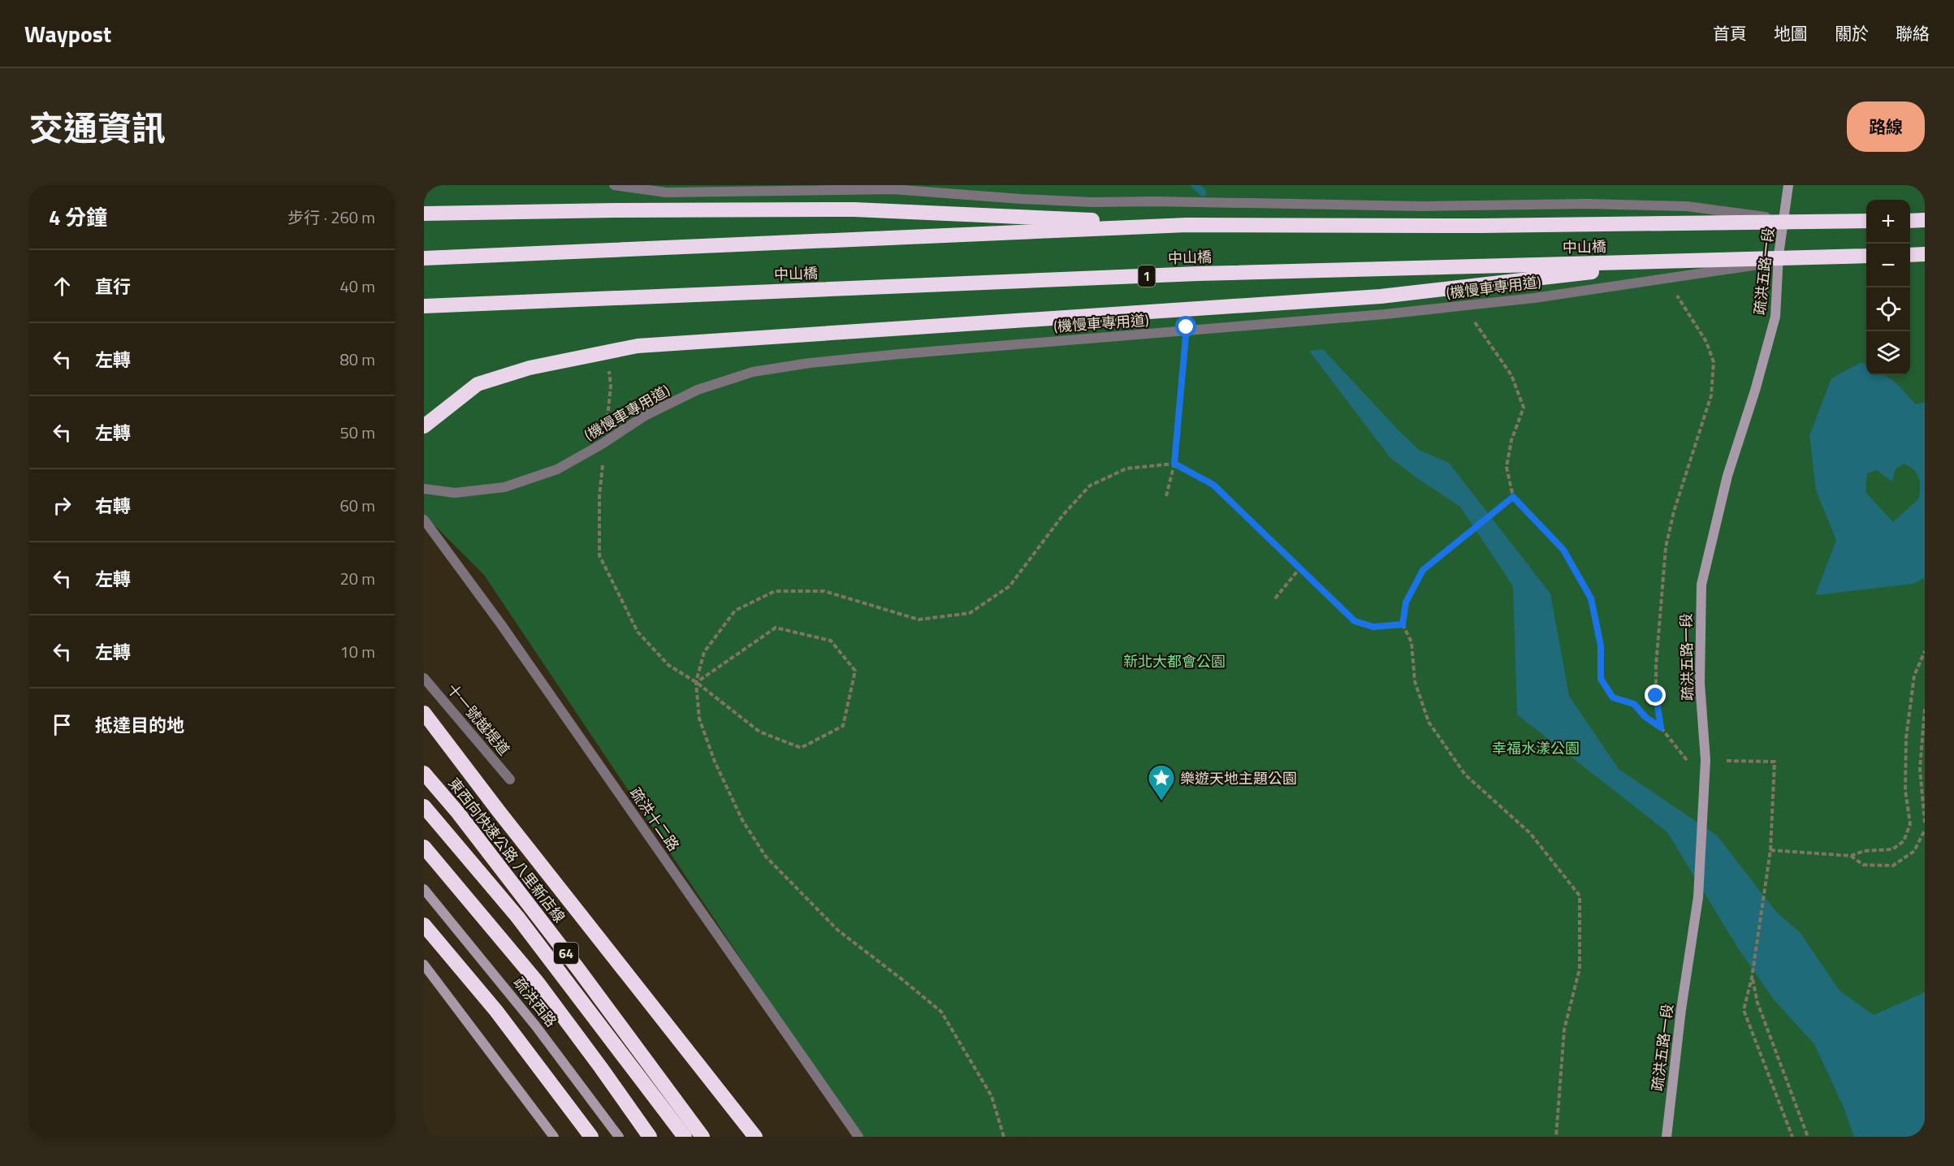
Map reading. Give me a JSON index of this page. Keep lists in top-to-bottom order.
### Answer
{
  "streets": {
    "highway": [
      "中山橋",
      "1",
      "東西向快速公路 八里新店線",
      "64"
    ],
    "street": [
      "疏洪五路一段",
      "(機慢車專用道)",
      "十一號越堤道",
      "疏洪十二路",
      "疏洪西路"
    ]
  },
  "crossings": [
    ["中山橋", "(機慢車專用道)"]
  ],
  "parks": ["新北大都會公園", "幸福水漾公園"],
  "places": {
    "place": ["樂遊天地主題公園"]
  },
  "page": {
    "header": "Waypost",
    "nav": [
      "首頁",
      "地圖",
      "關於",
      "聯絡"
    ],
    "title": "交通資訊",
    "buttons": "路線",
    "heading": ["4 分鐘", "步行 · 260 m"],
    "map_buttons": ["+", "−"],
    "list": [
      ["直行", "40 m"],
      ["左轉", "80 m"],
      ["左轉", "50 m"],
      ["右轉", "60 m"],
      ["左轉", "20 m"],
      ["左轉", "10 m"],
      "抵達目的地"
    ]
  }
}
